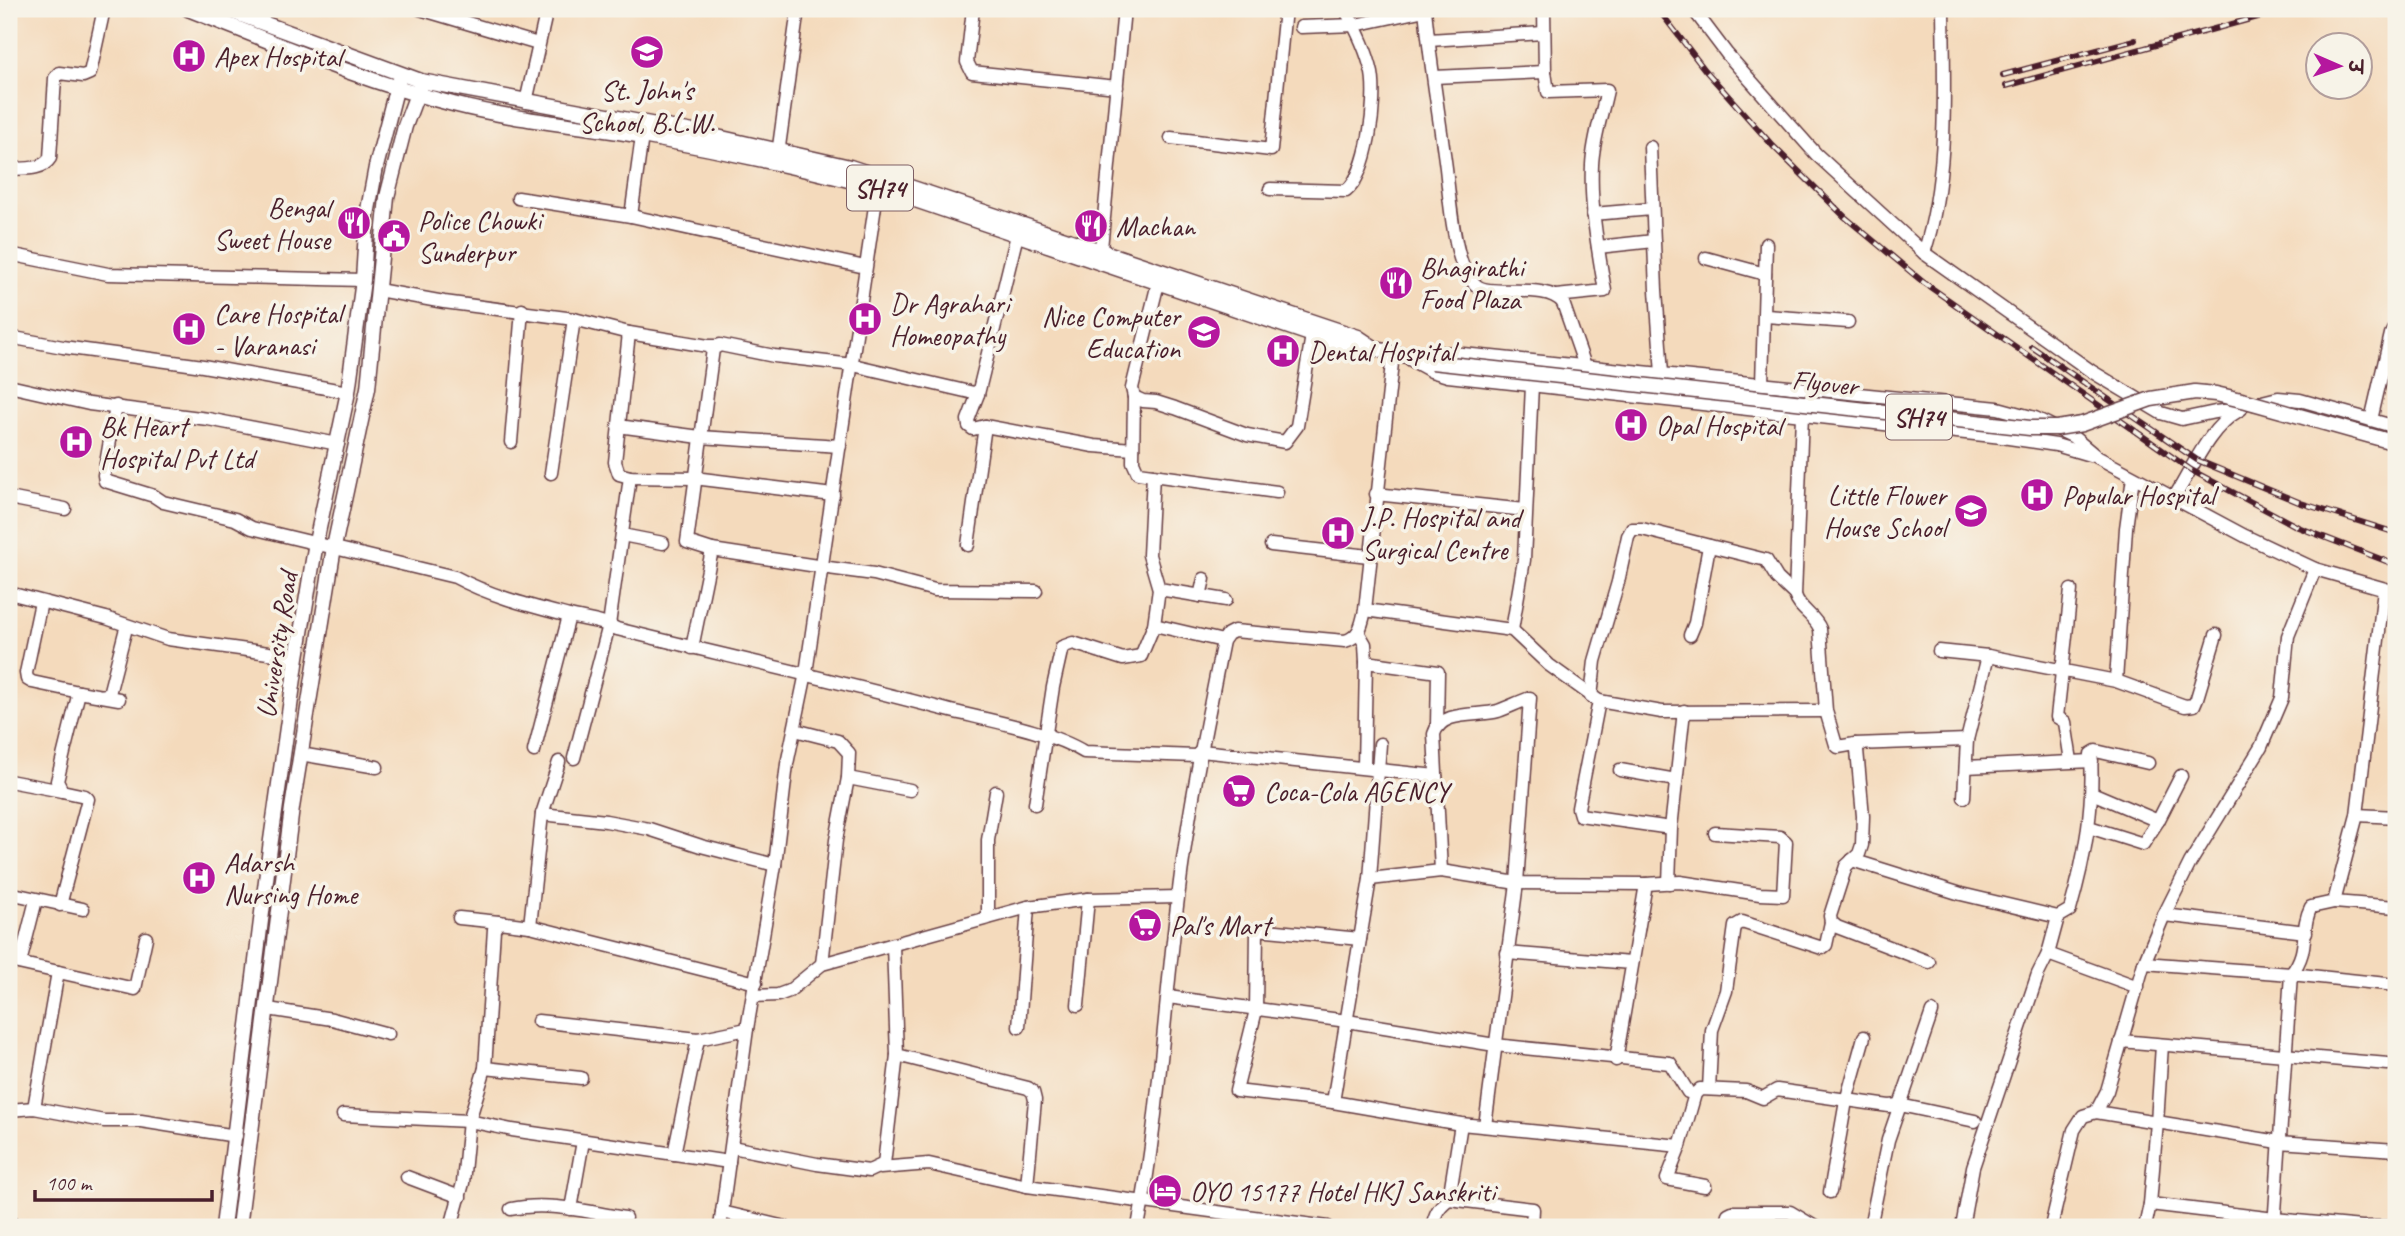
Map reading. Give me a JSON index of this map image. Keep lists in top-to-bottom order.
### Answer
{
  "streets": {
    "main road": ["SH74", "Flyover", "University Road"]
  },
  "crossings": [
    ["SH74", "Flyover"],
    ["SH74", "University Road"]
  ],
  "places": {
    "school or university": ["St. John's School, B.L.W.", "Nice Computer Education", "Little Flower House School"],
    "hospital": [
      "Apex Hospital",
      "Dr Agrahari Homeopathy",
      "Care Hospital - Varanasi",
      "Dental Hospital",
      "Opal Hospital",
      "Bk Heart Hospital Pvt Ltd",
      "Popular Hospital",
      "J.P. Hospital and Surgical Centre",
      "Adarsh Nursing Home"
    ],
    "restaurant": ["Bengal Sweet House", "Machan", "Bhagirathi Food Plaza"],
    "public building": ["Police Chowki Sunderpur"],
    "supermarket": ["Coca-Cola AGENCY", "Pal's Mart"],
    "hotel": ["OYO 15177 Hotel HKJ Sanskriti"]
  },
  "scale_bar": "100 m",
  "north": "right"
}
